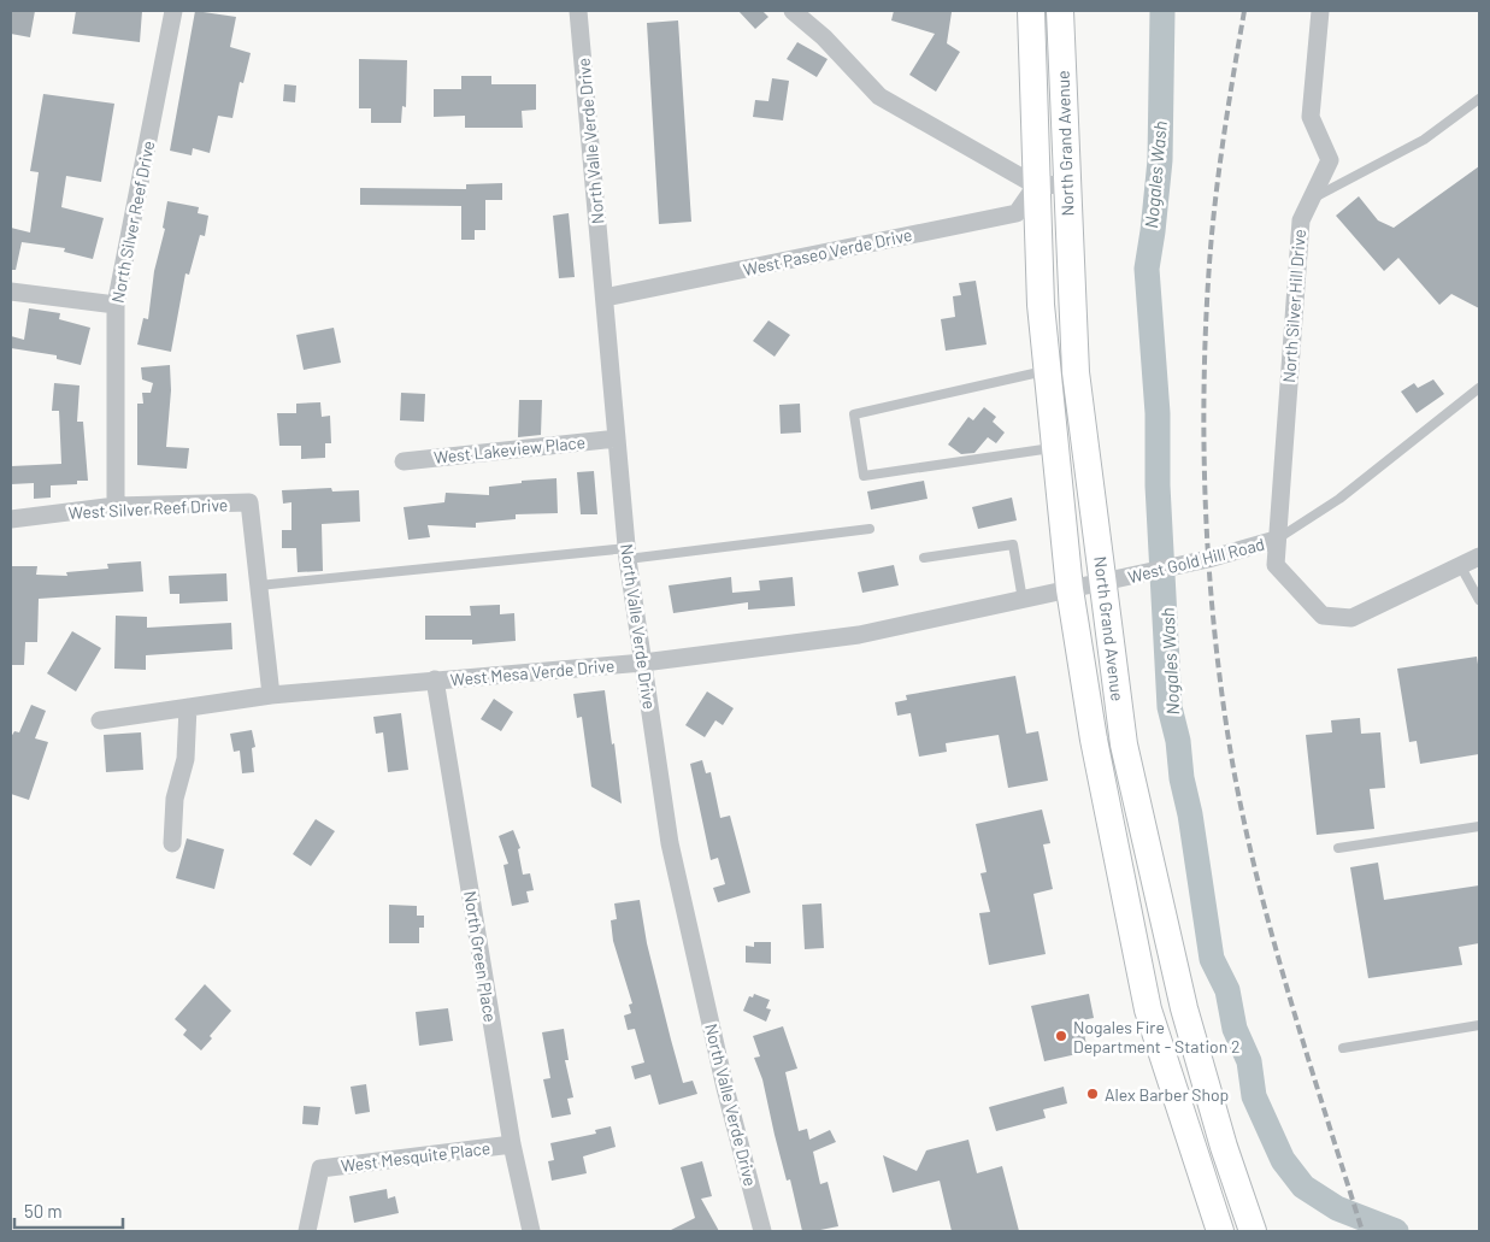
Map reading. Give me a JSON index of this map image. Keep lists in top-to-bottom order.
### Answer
{
  "streets": {
    "main road": ["North Grand Avenue"],
    "street": [
      "North Valle Verde Drive",
      "North Silver Reef Drive",
      "West Paseo Verde Drive",
      "North Silver Hill Drive",
      "West Lakeview Place",
      "West Silver Reef Drive",
      "West Gold Hill Road",
      "West Mesa Verde Drive",
      "North Green Place",
      "West Mesquite Place"
    ]
  },
  "crossings": [
    ["North Valle Verde Drive", "West Paseo Verde Drive"],
    ["North Valle Verde Drive", "West Lakeview Place"],
    ["North Valle Verde Drive", "West Mesa Verde Drive"],
    ["North Grand Avenue", "West Paseo Verde Drive"],
    ["North Grand Avenue", "West Gold Hill Road"],
    ["North Grand Avenue", "West Mesa Verde Drive"],
    ["North Silver Reef Drive", "West Silver Reef Drive"],
    ["North Silver Hill Drive", "West Gold Hill Road"],
    ["West Gold Hill Road", "West Mesa Verde Drive"],
    ["West Mesa Verde Drive", "North Green Place"],
    ["North Green Place", "West Mesquite Place"]
  ],
  "water": ["Nogales Wash"],
  "places": ["Nogales Fire Department - Station 2", "Alex Barber Shop"],
  "scale_bar": "50 m"
}
